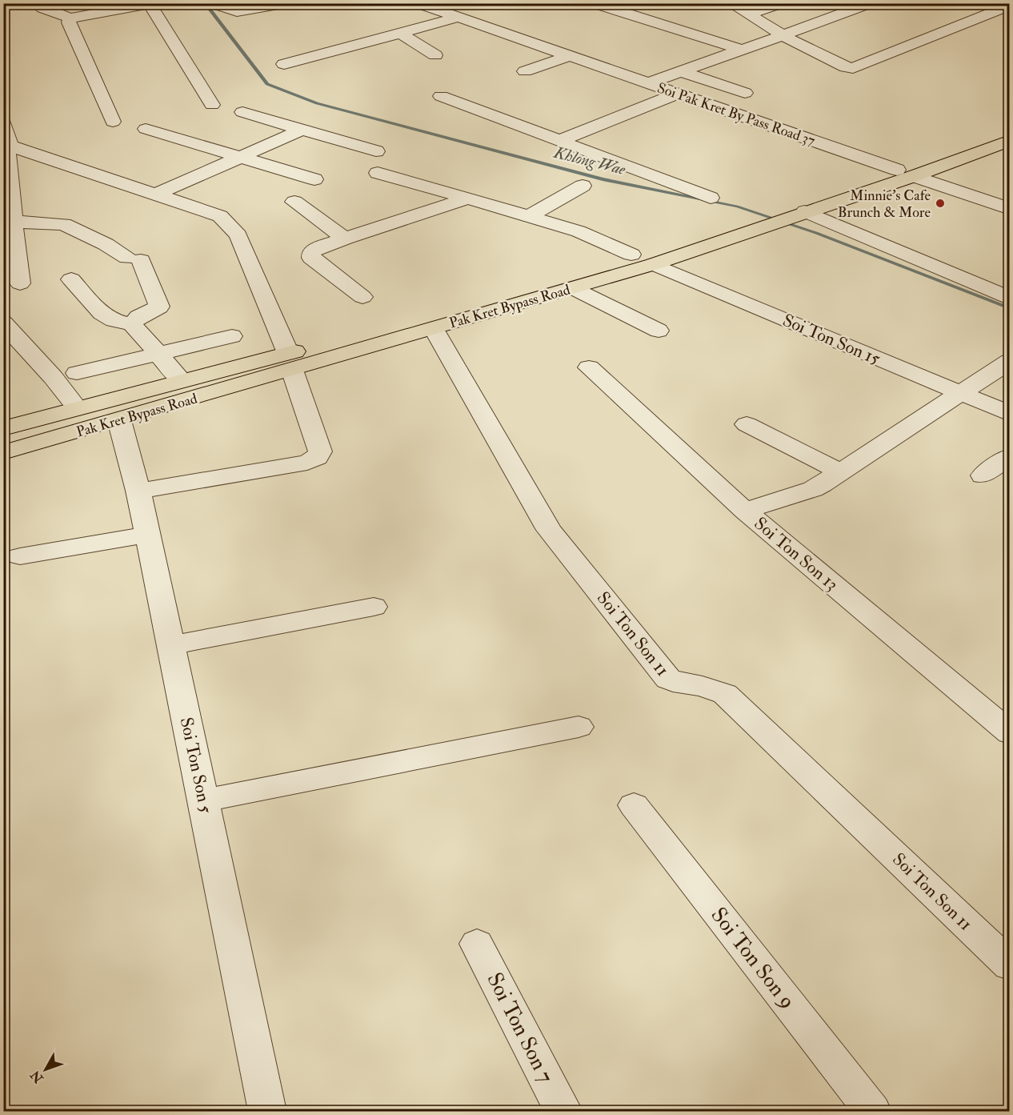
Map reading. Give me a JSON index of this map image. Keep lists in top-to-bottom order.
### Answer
{
  "streets": {
    "main road": ["Pak Kret Bypass Road"],
    "street": [
      "Soi Pak Kret By Pass Road 37",
      "Soi Ton Son 15",
      "Soi Ton Son 13",
      "Soi Ton Son 11",
      "Soi Ton Son 5",
      "Soi Ton Son 9",
      "Soi Ton Son 7"
    ]
  },
  "crossings": [
    ["Soi Pak Kret By Pass Road 37", "Pak Kret Bypass Road"],
    ["Pak Kret Bypass Road", "Soi Ton Son 15"],
    ["Pak Kret Bypass Road", "Soi Ton Son 11"],
    ["Pak Kret Bypass Road", "Soi Ton Son 5"]
  ],
  "water": ["Khlong Wae"],
  "places": ["Minnie's Cafe Brunch & More"],
  "north": "bottom left"
}
